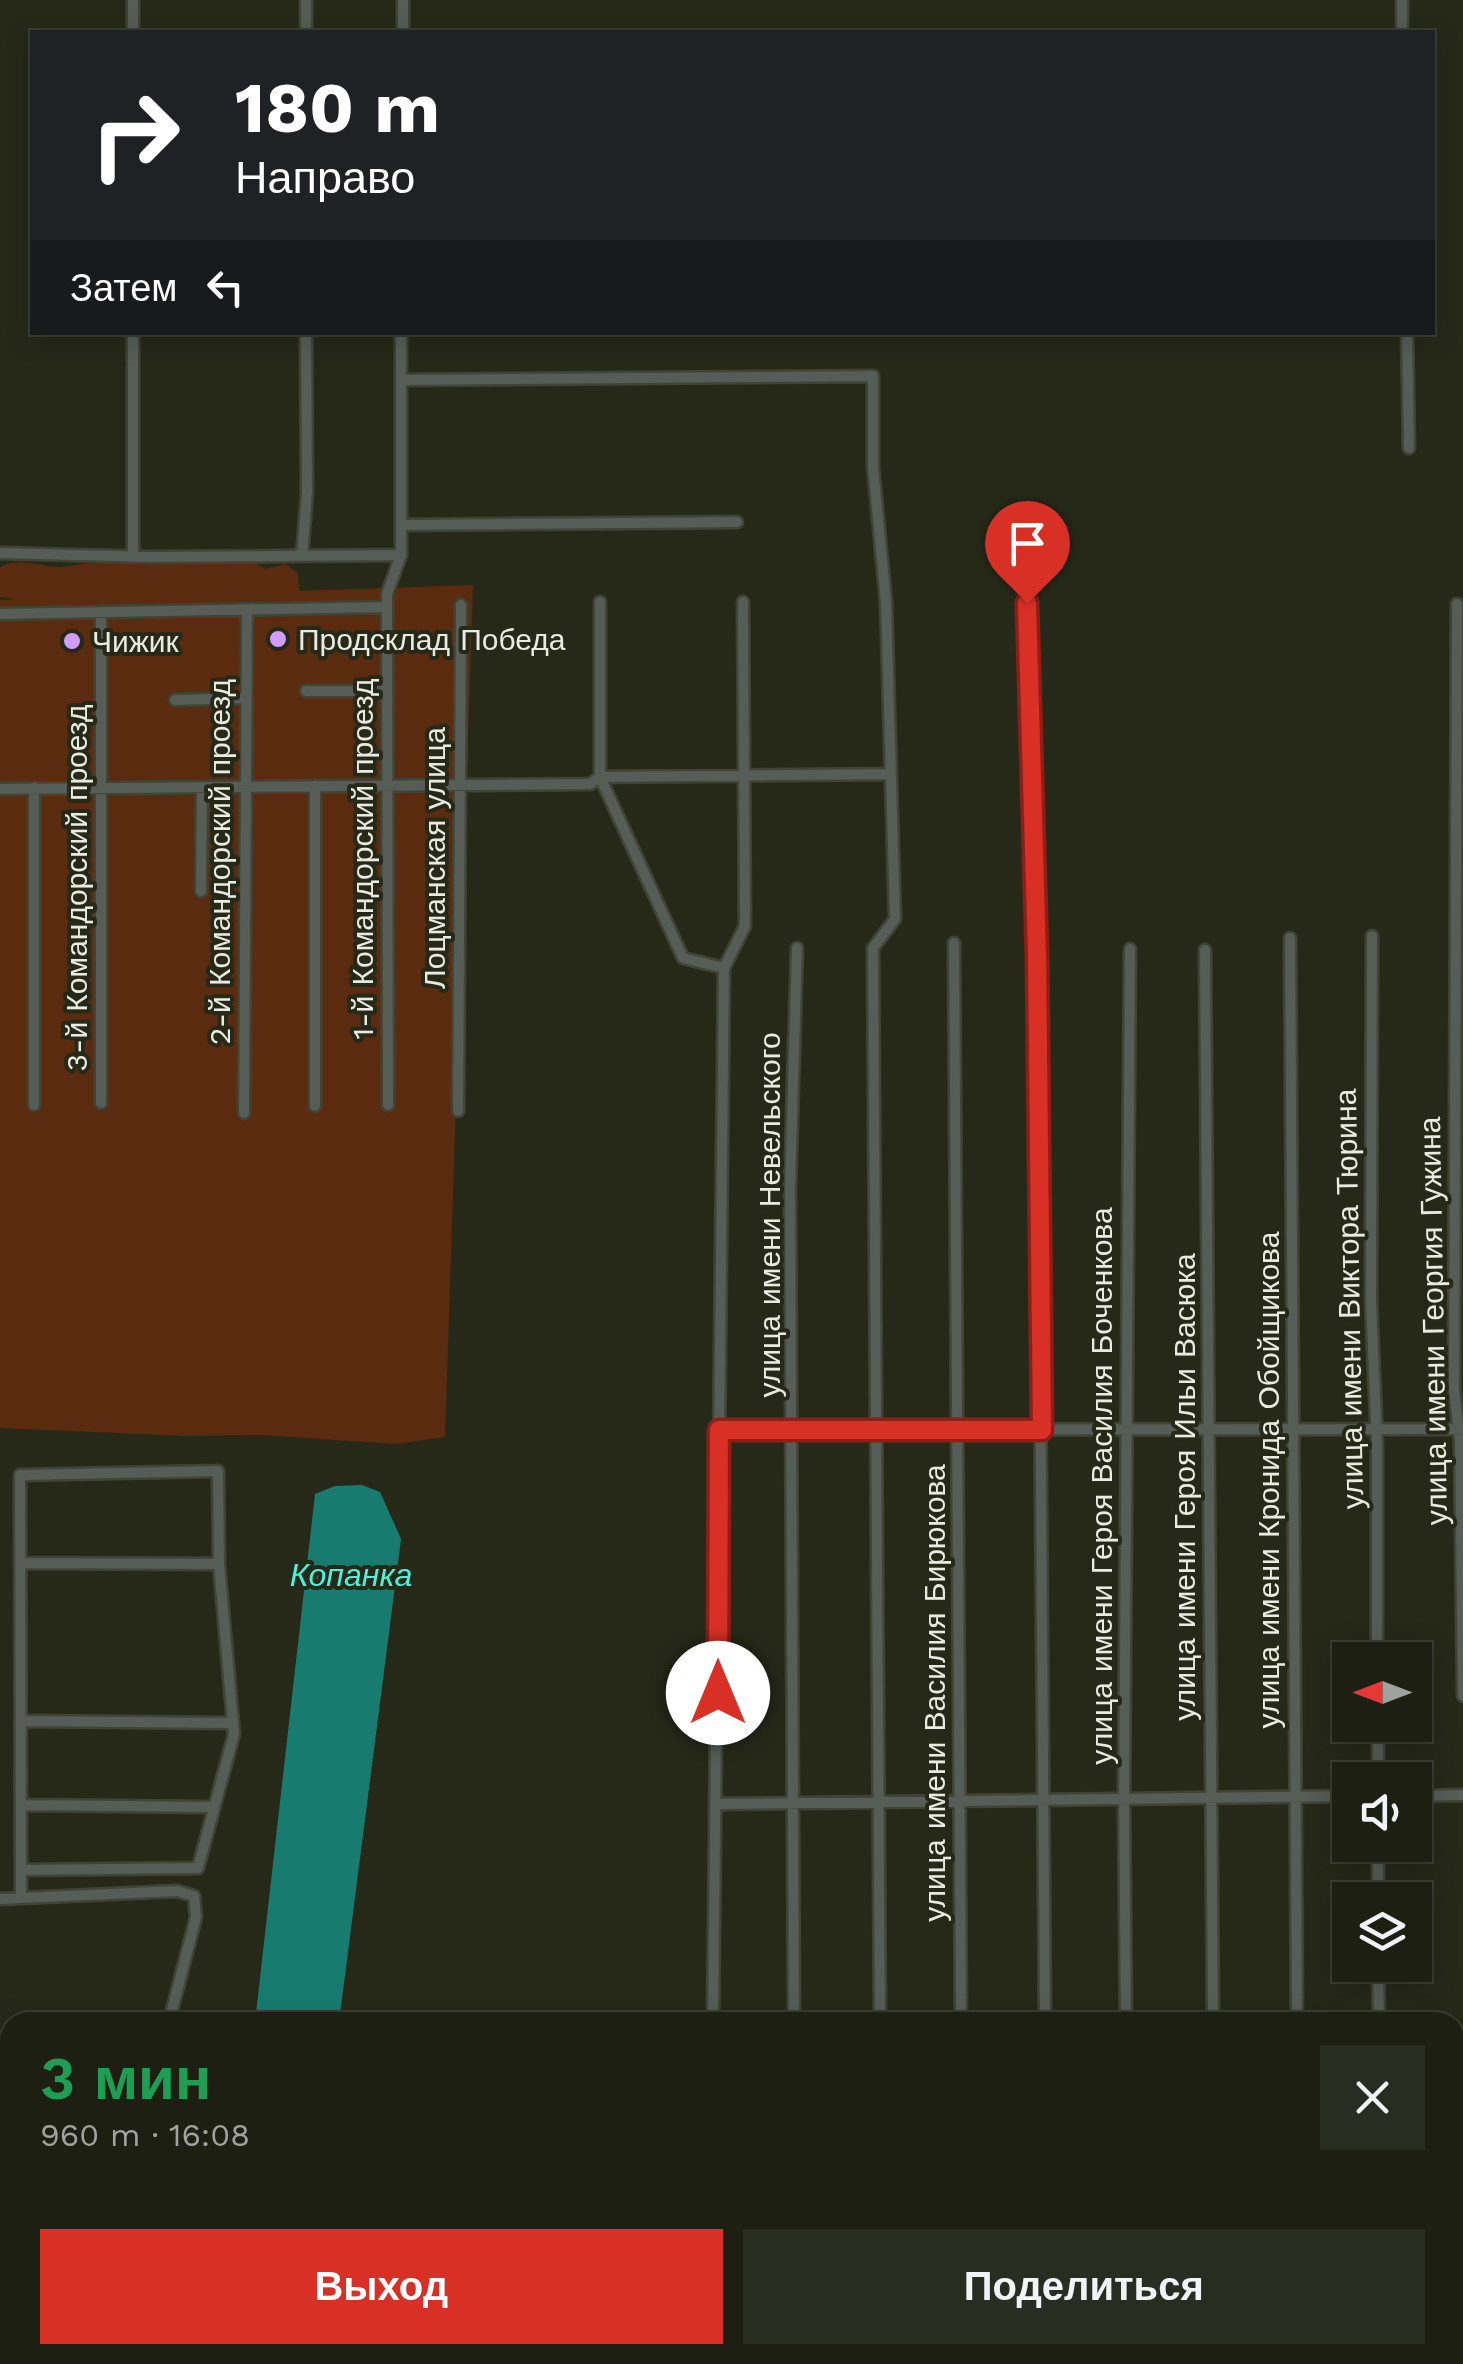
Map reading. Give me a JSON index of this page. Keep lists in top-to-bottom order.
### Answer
{
  "streets": {
    "street": [
      "Лоцманская улица",
      "1-й Командорский проезд",
      "2-й Командорский проезд",
      "3-й Командорский проезд",
      "улица имени Невельского",
      "улица имени Виктора Тюрина",
      "улица имени Георгия Гужина",
      "улица имени Кронида Обойщикова",
      "улица имени Героя Василия Боченкова",
      "улица имени Героя Ильи Васюка",
      "улица имени Василия Бирюкова"
    ]
  },
  "water": ["Копанка"],
  "places": ["Продсклад Победа", "Чижик"],
  "north": "left",
  "page": {
    "turn": ["180 m", "Направо"],
    "then": "Затем",
    "heading": ["3 мин", "960 m · 16:08"],
    "buttons": ["Выход", "Поделиться"]
  }
}
